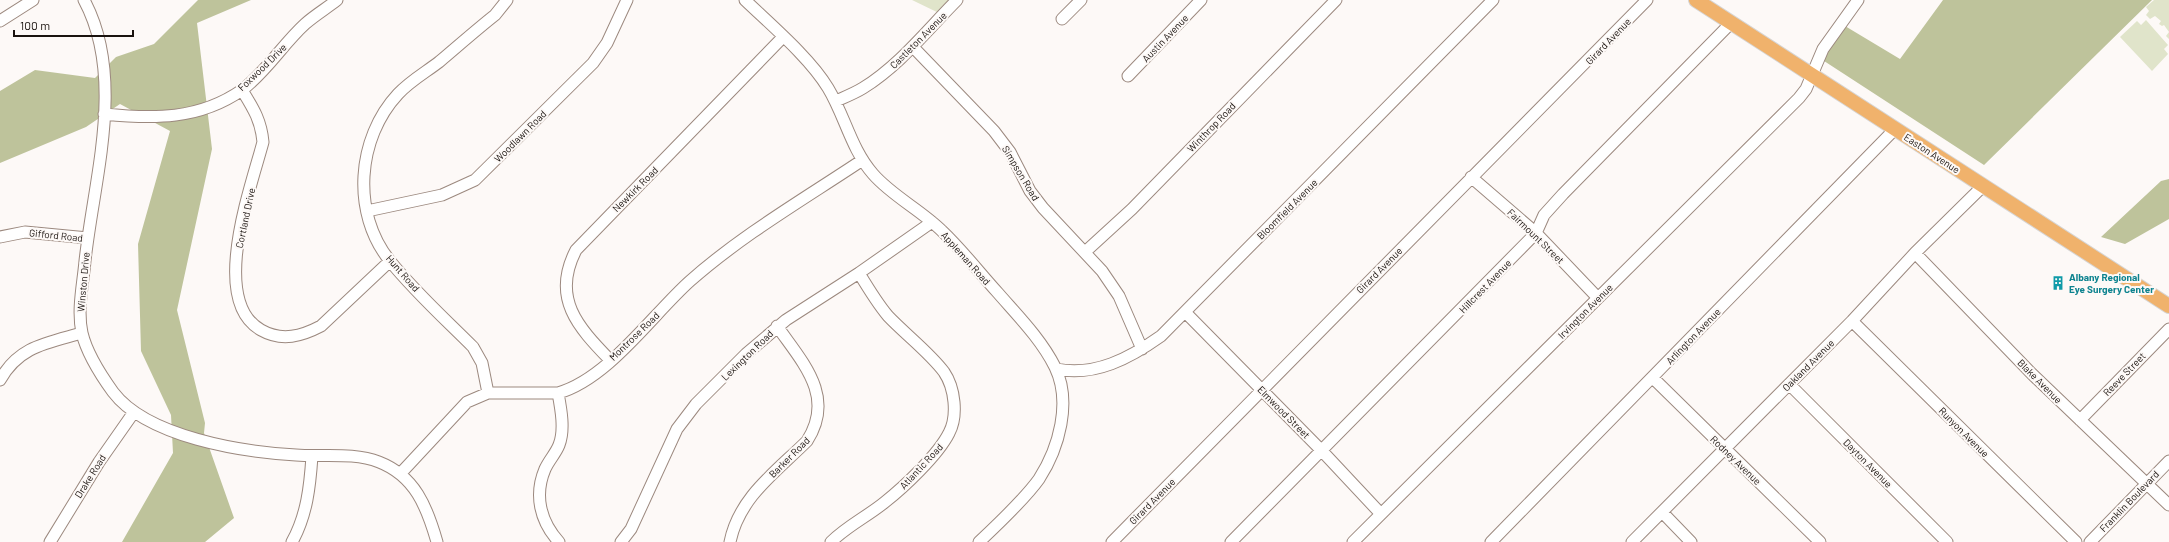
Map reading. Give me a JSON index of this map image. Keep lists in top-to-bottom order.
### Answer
{
  "streets": {
    "main road": ["Easton Avenue"],
    "street": [
      "Austin Avenue",
      "Castleton Avenue",
      "Girard Avenue",
      "Foxwood Drive",
      "Winthrop Road",
      "Woodlawn Road",
      "Simpson Road",
      "Newkirk Road",
      "Bloomfield Avenue",
      "Cortland Drive",
      "Gifford Road",
      "Fairmount Street",
      "Appleman Road",
      "Hunt Road",
      "Winston Drive",
      "Hillcrest Avenue",
      "Irvington Avenue",
      "Montrose Road",
      "Arlington Avenue",
      "Lexington Road",
      "Oakland Avenue",
      "Reeve Street",
      "Blake Avenue",
      "Elmwood Street",
      "Runyon Avenue",
      "Barker Road",
      "Rodney Avenue",
      "Dayton Avenue",
      "Atlantic Road",
      "Drake Road",
      "Franklin Boulevard"
    ]
  },
  "crossings": [
    ["Castleton Avenue", "Simpson Road"],
    ["Castleton Avenue", "Appleman Road"],
    ["Girard Avenue", "Fairmount Street"],
    ["Girard Avenue", "Elmwood Street"],
    ["Foxwood Drive", "Cortland Drive"],
    ["Foxwood Drive", "Winston Drive"],
    ["Winthrop Road", "Simpson Road"],
    ["Woodlawn Road", "Hunt Road"],
    ["Easton Avenue", "Hillcrest Avenue"],
    ["Easton Avenue", "Irvington Avenue"],
    ["Easton Avenue", "Arlington Avenue"],
    ["Easton Avenue", "Oakland Avenue"],
    ["Simpson Road", "Bloomfield Avenue"],
    ["Newkirk Road", "Appleman Road"],
    ["Newkirk Road", "Montrose Road"],
    ["Bloomfield Avenue", "Appleman Road"],
    ["Bloomfield Avenue", "Elmwood Street"],
    ["Cortland Drive", "Hunt Road"],
    ["Gifford Road", "Winston Drive"],
    ["Fairmount Street", "Hillcrest Avenue"],
    ["Fairmount Street", "Irvington Avenue"],
    ["Appleman Road", "Montrose Road"],
    ["Appleman Road", "Lexington Road"],
    ["Hunt Road", "Montrose Road"],
    ["Winston Drive", "Montrose Road"],
    ["Winston Drive", "Drake Road"],
    ["Hillcrest Avenue", "Elmwood Street"],
    ["Irvington Avenue", "Elmwood Street"],
    ["Arlington Avenue", "Rodney Avenue"],
    ["Lexington Road", "Barker Road"],
    ["Lexington Road", "Atlantic Road"],
    ["Oakland Avenue", "Blake Avenue"],
    ["Oakland Avenue", "Runyon Avenue"],
    ["Oakland Avenue", "Rodney Avenue"],
    ["Oakland Avenue", "Dayton Avenue"],
    ["Reeve Street", "Blake Avenue"],
    ["Blake Avenue", "Franklin Boulevard"]
  ],
  "places": {
    "building": ["Albany Regional Eye Surgery Center"]
  },
  "scale_bar": "100 m"
}
